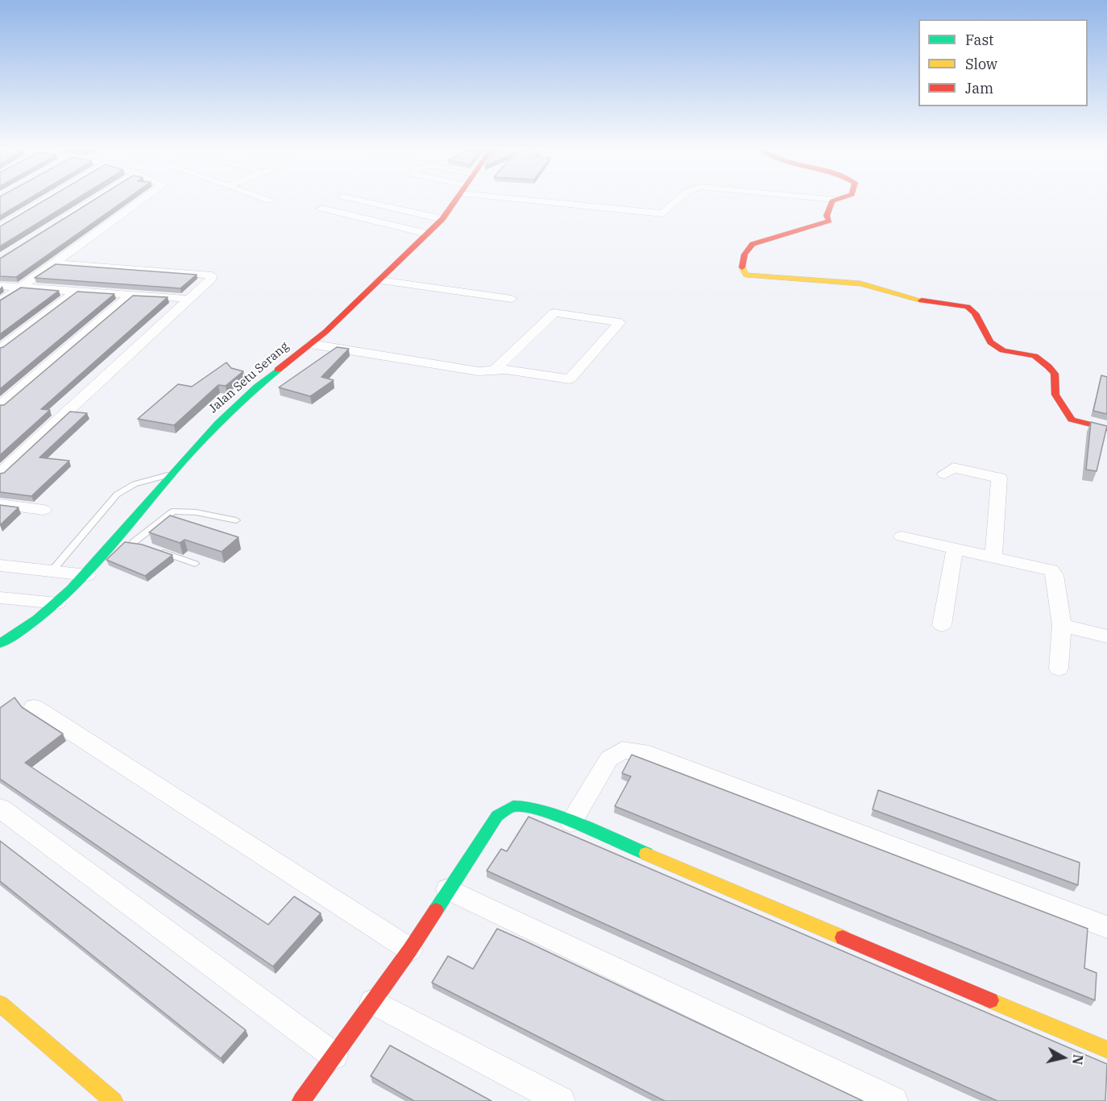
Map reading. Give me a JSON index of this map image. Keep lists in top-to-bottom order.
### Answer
{
  "streets": {
    "street": ["Jalan Setu Serang"]
  },
  "legend": ["Fast", "Slow", "Jam"],
  "north": "right"
}
